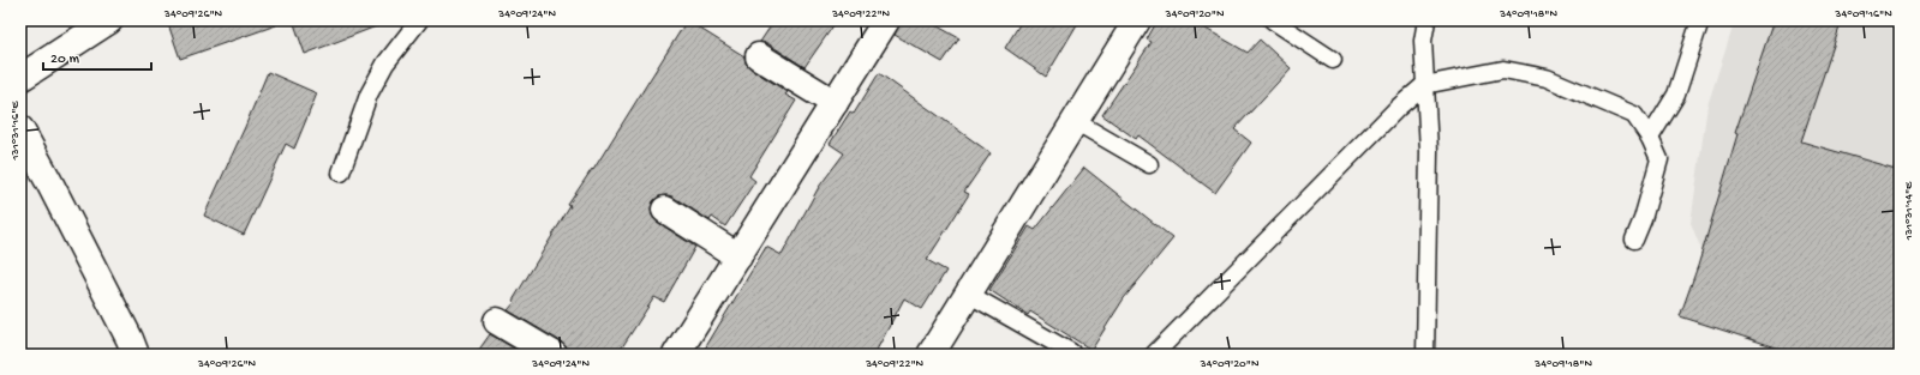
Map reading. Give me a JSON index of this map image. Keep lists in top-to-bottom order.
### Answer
{
  "scale_bar": "20 m",
  "coordinates": [
    "34°09'26\"N",
    "34°09'24\"N",
    "34°09'22\"N",
    "34°09'20\"N",
    "34°09'18\"N",
    "34°09'16\"N",
    "131°31'16\"E",
    "131°31'14\"E"
  ]
}
